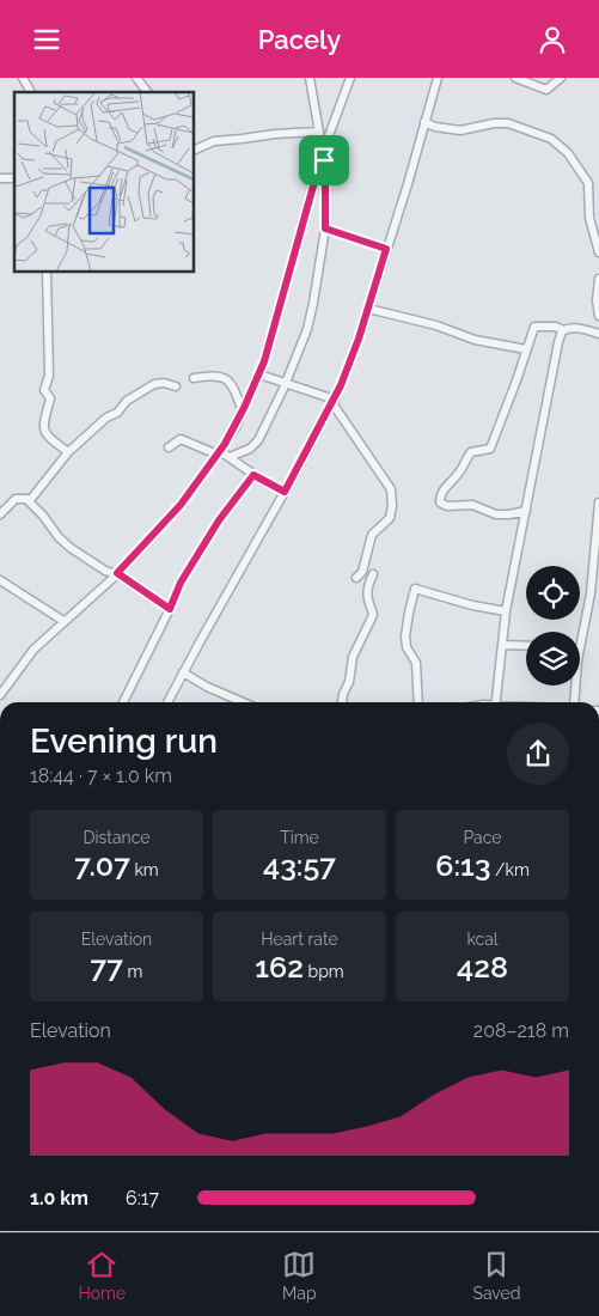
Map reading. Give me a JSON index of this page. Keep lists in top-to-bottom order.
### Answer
{
  "page": {
    "header": "Pacely",
    "heading": ["Evening run", "18:44 · 7 × 1.0 km"],
    "stats": [
      ["Distance", "7.07 km"],
      ["Time", "43:57"],
      ["Pace", "6:13 /km"],
      ["Elevation", "77 m"],
      ["Heart rate", "162 bpm"],
      ["kcal", "428"]
    ],
    "chart": ["Elevation", "208–218 m"],
    "list": [
      {
        "name": "1.0 km",
        "note": "6:17"
      }
    ],
    "tabs": ["Home", "Map", "Saved"]
  }
}
